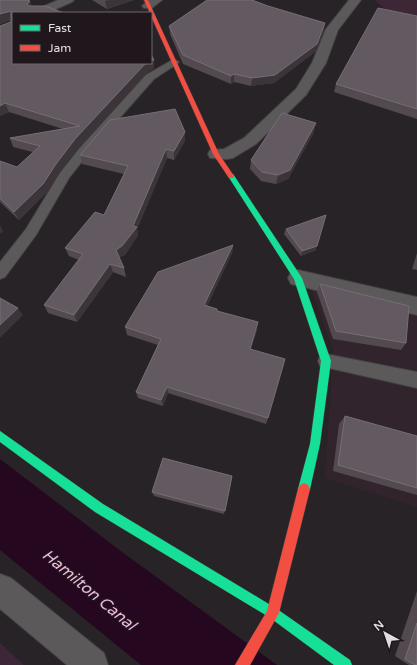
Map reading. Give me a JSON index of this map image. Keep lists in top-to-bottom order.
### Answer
{
  "water": ["Hamilton Canal"],
  "legend": ["Fast", "Jam"],
  "north": "top left"
}
